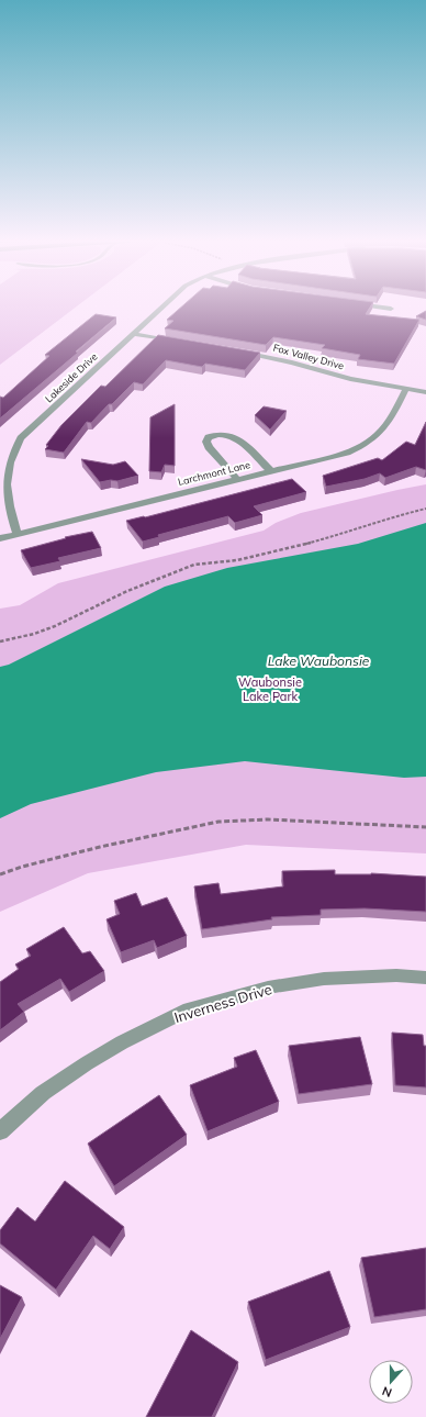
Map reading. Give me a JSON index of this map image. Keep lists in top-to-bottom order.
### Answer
{
  "streets": {
    "street": [
      "Fox Valley Drive",
      "Lakeside Drive",
      "Larchmont Lane",
      "Inverness Drive"
    ]
  },
  "crossings": [
    ["Fox Valley Drive", "Larchmont Lane"],
    ["Lakeside Drive", "Larchmont Lane"]
  ],
  "water": ["Lake Waubonsie"],
  "parks": ["Waubonsie Lake Park"],
  "north": "bottom"
}
